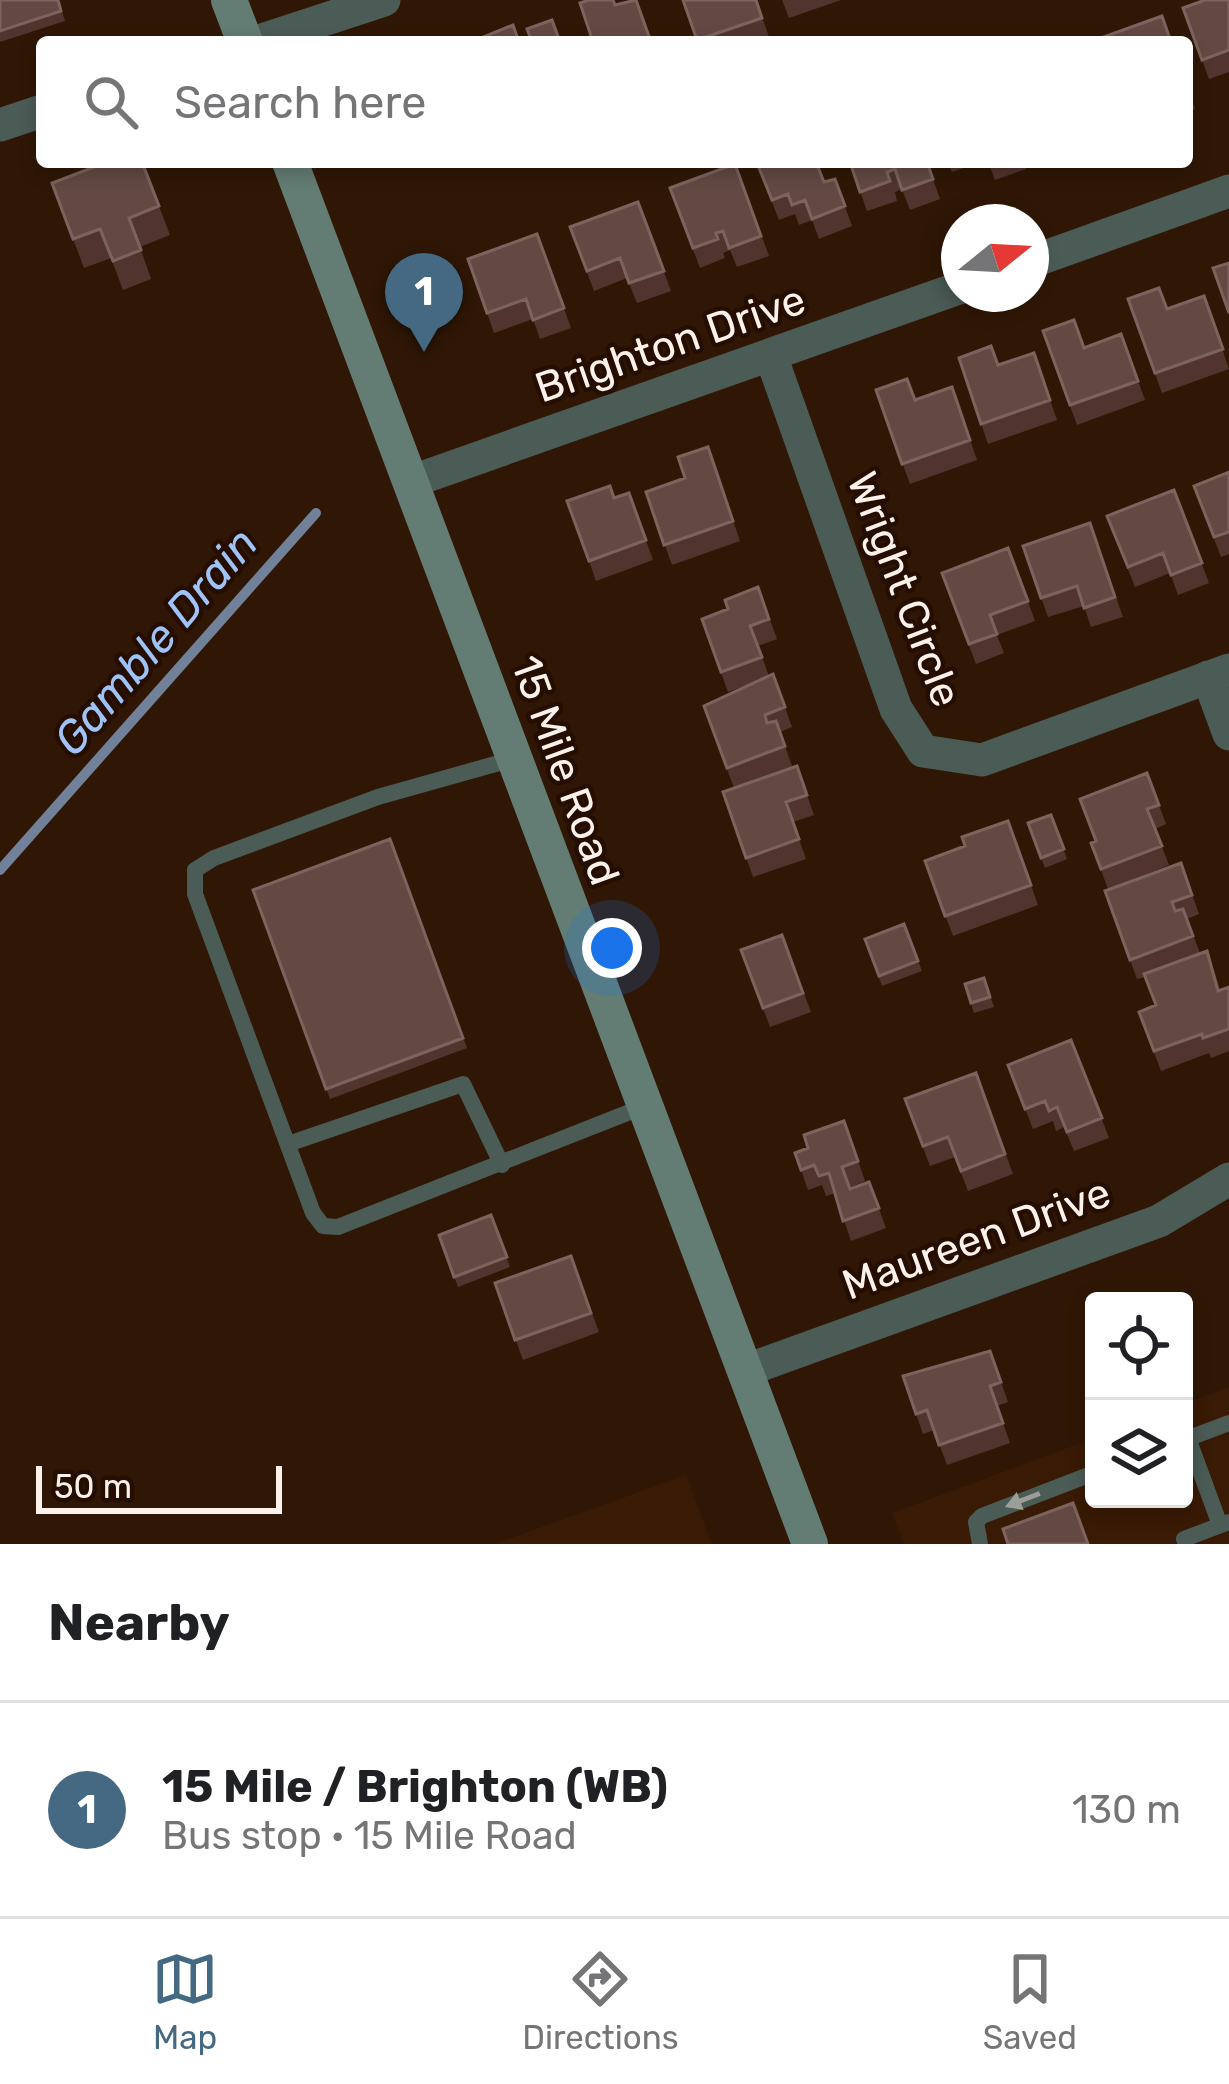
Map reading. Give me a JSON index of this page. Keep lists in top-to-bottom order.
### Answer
{
  "streets": {
    "main road": ["15 Mile Road"],
    "street": ["Brighton Drive", "Wright Circle", "Maureen Drive"]
  },
  "crossings": [
    ["Brighton Drive", "Wright Circle"],
    ["Brighton Drive", "15 Mile Road"],
    ["15 Mile Road", "Maureen Drive"]
  ],
  "water": ["Gamble Drain"],
  "scale_bar": "50 m",
  "north": "right",
  "page": {
    "search": "Search here",
    "pins": "1",
    "scale": "50 m",
    "heading": "Nearby",
    "list": [
      {
        "mark": "1",
        "name": "15 Mile / Brighton (WB)",
        "note": "Bus stop · 15 Mile Road",
        "value": "130 m"
      }
    ],
    "nav": ["Map", "Directions", "Saved"]
  }
}
